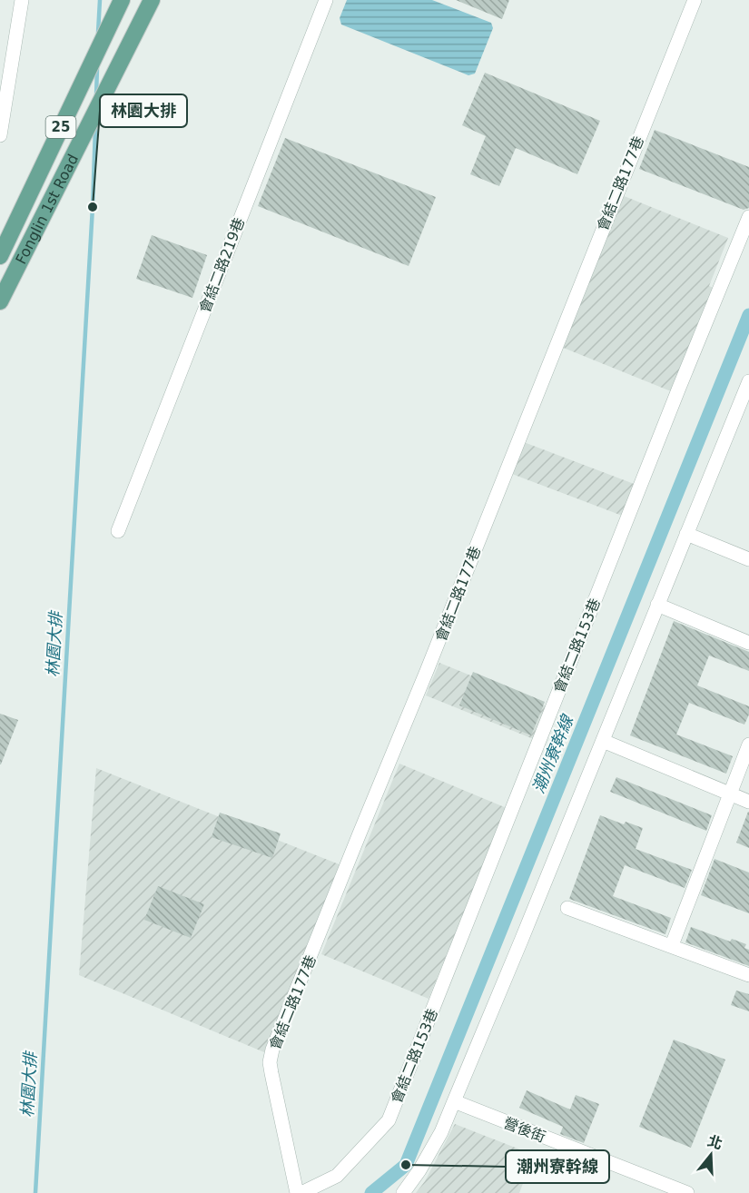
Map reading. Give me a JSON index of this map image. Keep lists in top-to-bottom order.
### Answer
{
  "streets": {
    "main road": ["25", "Fonglin 1st Road"],
    "street": [
      "會結二路177巷",
      "會結二路219巷",
      "會結二路153巷",
      "營後街"
    ]
  },
  "water": ["林園大排", "潮州寮幹線"],
  "places": ["林園大排", "潮州寮幹線"],
  "north": "top"
}
